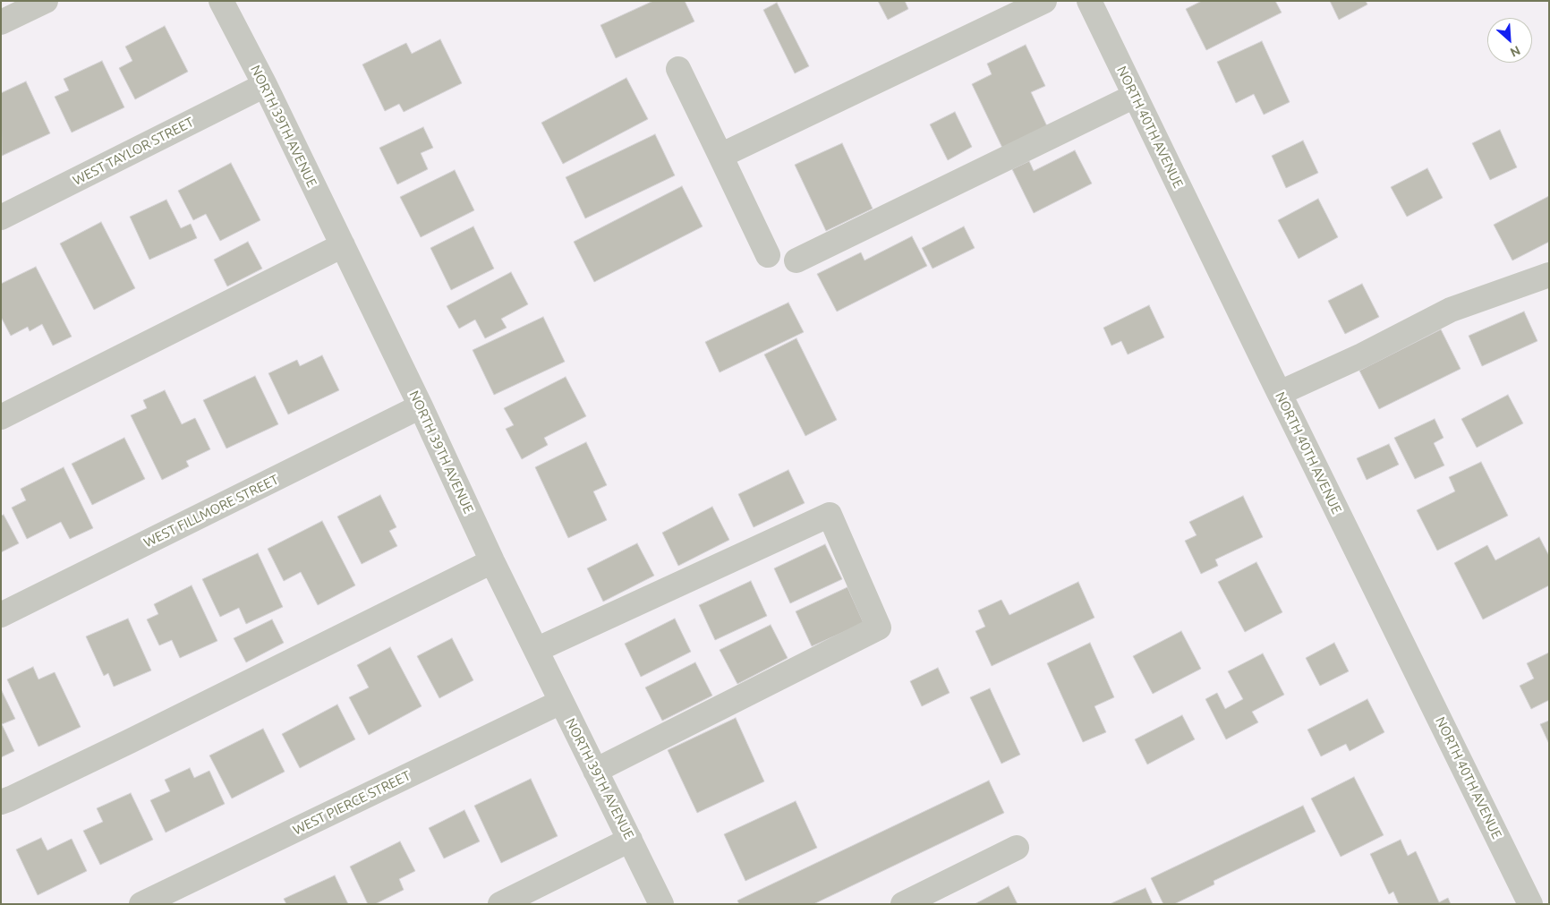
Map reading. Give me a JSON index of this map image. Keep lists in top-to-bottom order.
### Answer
{
  "streets": {
    "street": [
      "NORTH 39TH AVENUE",
      "NORTH 40TH AVENUE",
      "WEST TAYLOR STREET",
      "WEST FILLMORE STREET",
      "WEST PIERCE STREET"
    ]
  },
  "crossings": [
    ["NORTH 39TH AVENUE", "WEST TAYLOR STREET"],
    ["NORTH 39TH AVENUE", "WEST FILLMORE STREET"],
    ["NORTH 39TH AVENUE", "WEST PIERCE STREET"]
  ],
  "north": "bottom right"
}
